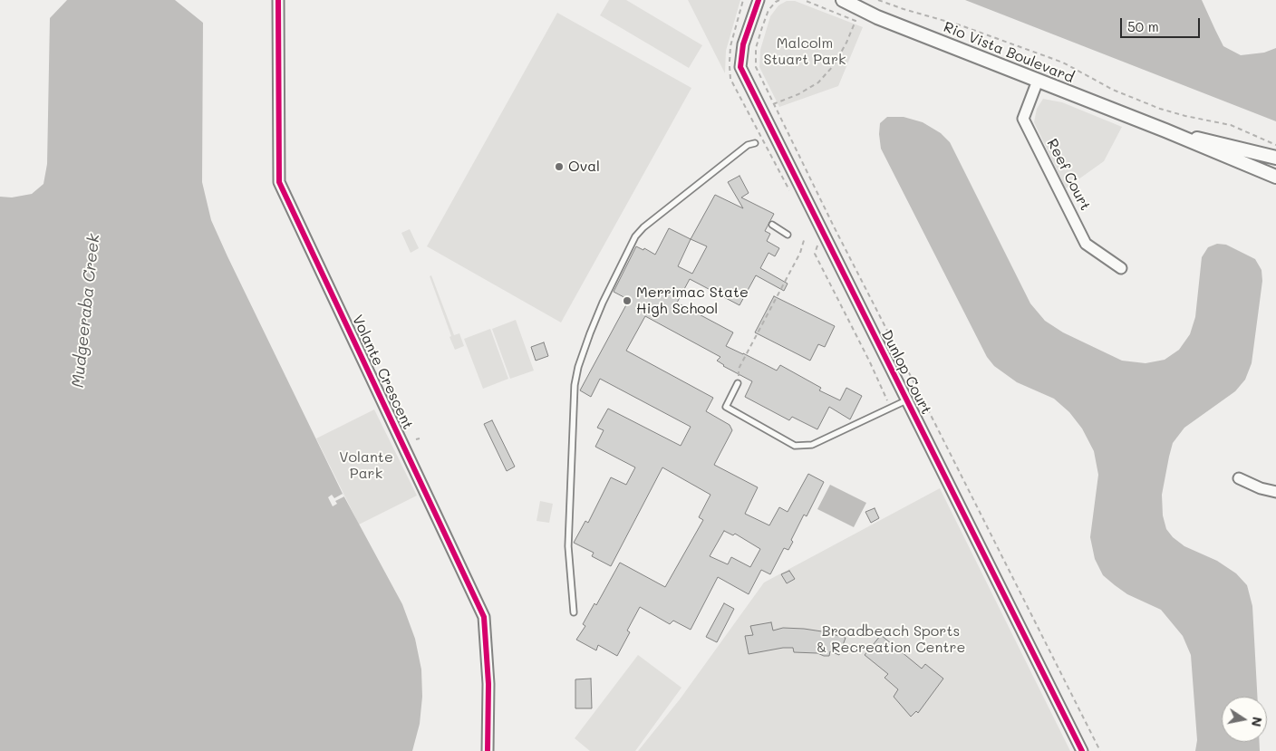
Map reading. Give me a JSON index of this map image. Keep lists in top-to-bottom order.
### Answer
{
  "streets": {
    "street": [
      "Rio Vista Boulevard",
      "Reef Court",
      "Volante Crescent",
      "Dunlop Court"
    ]
  },
  "crossings": [
    ["Rio Vista Boulevard", "Reef Court"]
  ],
  "water": ["Mudgeeraba Creek"],
  "parks": ["Malcolm Stuart Park", "Volante Park", "Broadbeach Sports & Recreation Centre"],
  "places": ["Oval", "Merrimac State High School"],
  "scale_bar": "50 m",
  "north": "right"
}
